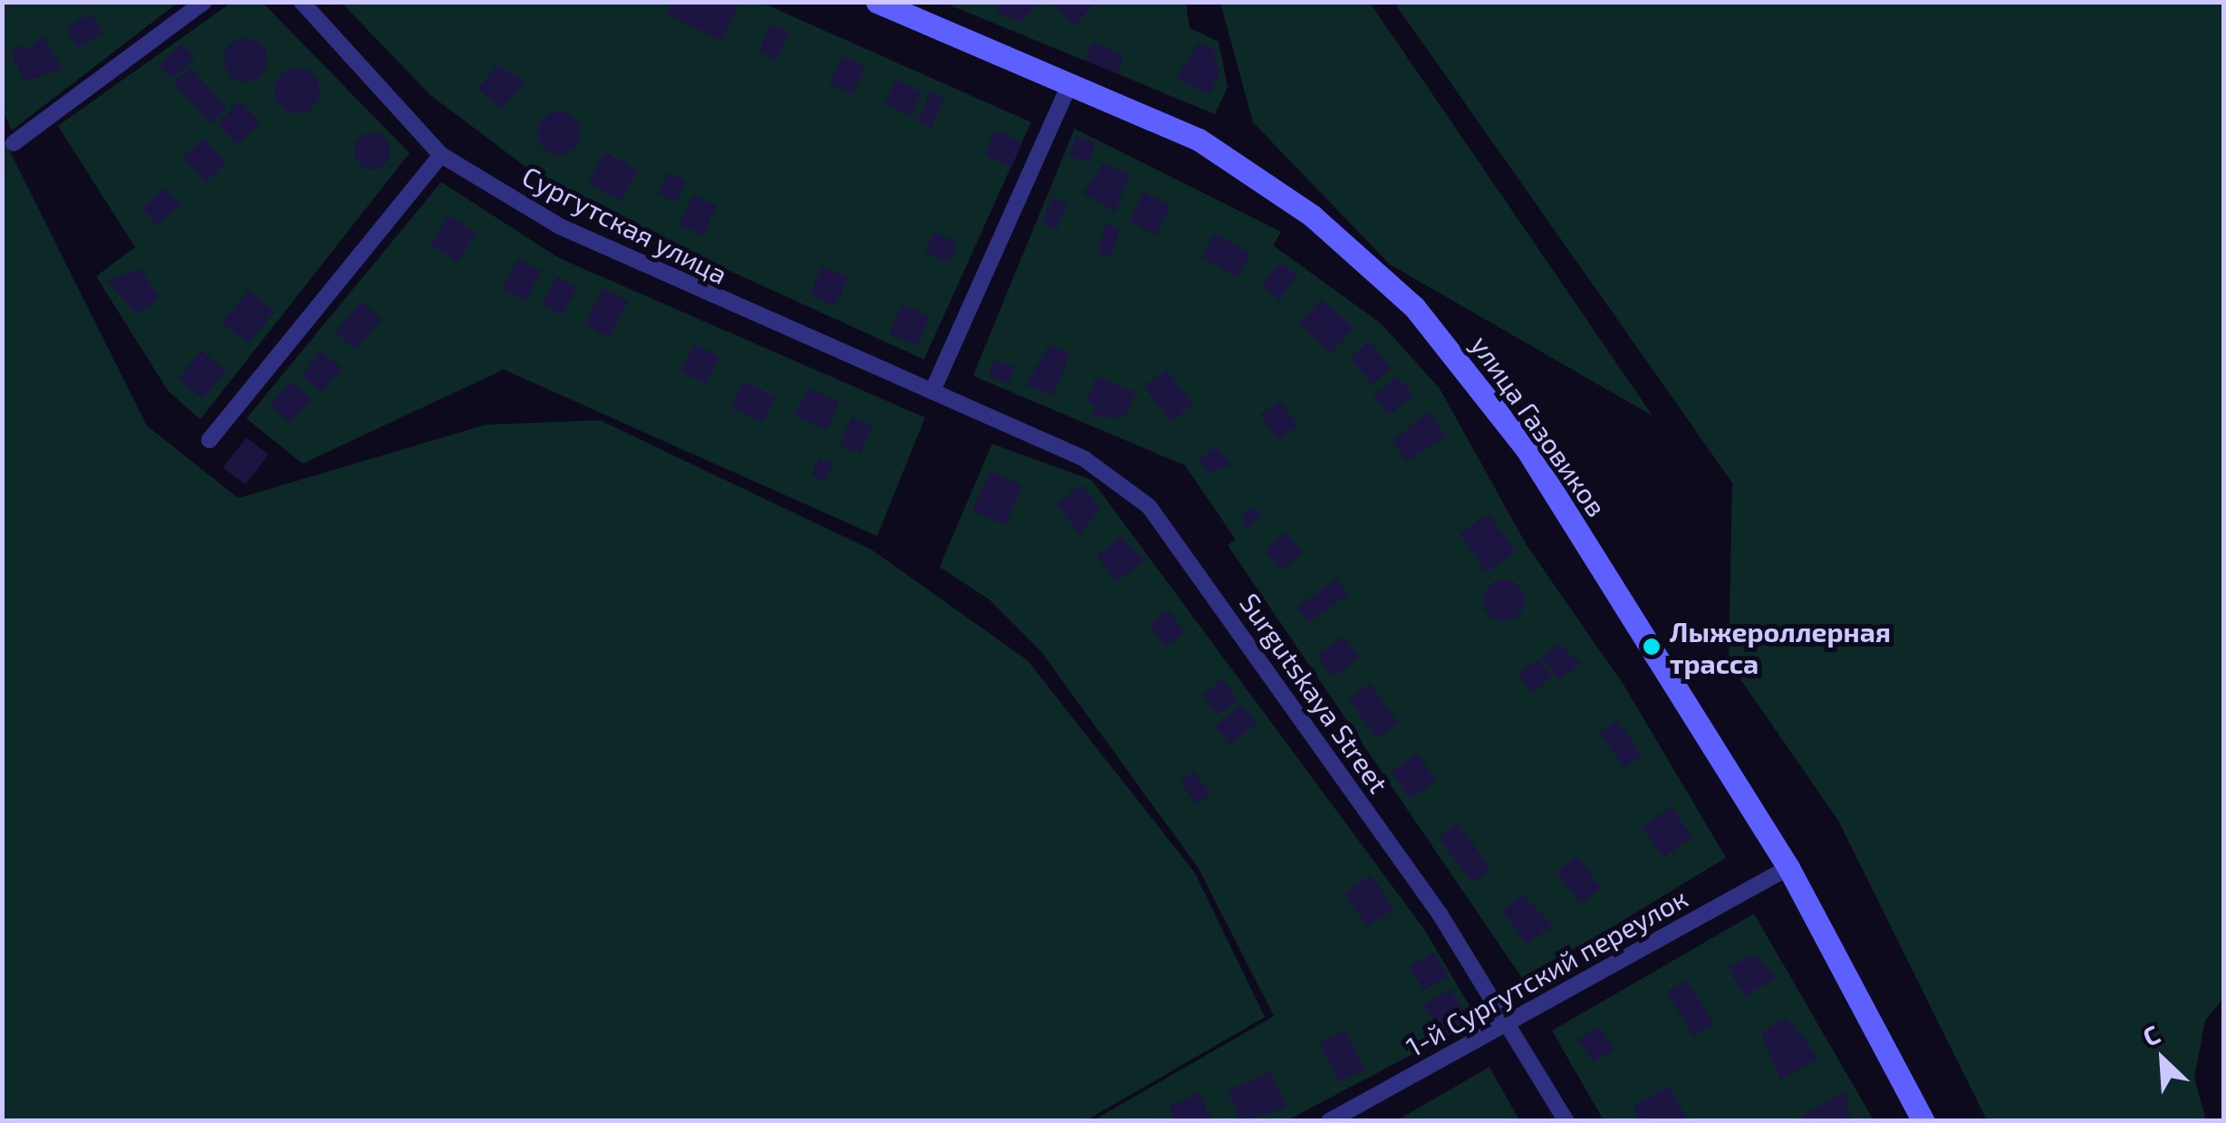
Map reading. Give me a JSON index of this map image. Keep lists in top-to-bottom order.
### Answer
{
  "streets": {
    "street": [
      "Сургутская улица",
      "улица Газовиков",
      "Surgutskaya Street",
      "1-й Сургутский переулок"
    ]
  },
  "crossings": [
    ["Сургутская улица", "Surgutskaya Street"],
    ["улица Газовиков", "1-й Сургутский переулок"],
    ["Surgutskaya Street", "1-й Сургутский переулок"]
  ],
  "places": ["Лыжероллерная трасса"],
  "north": "top left"
}
